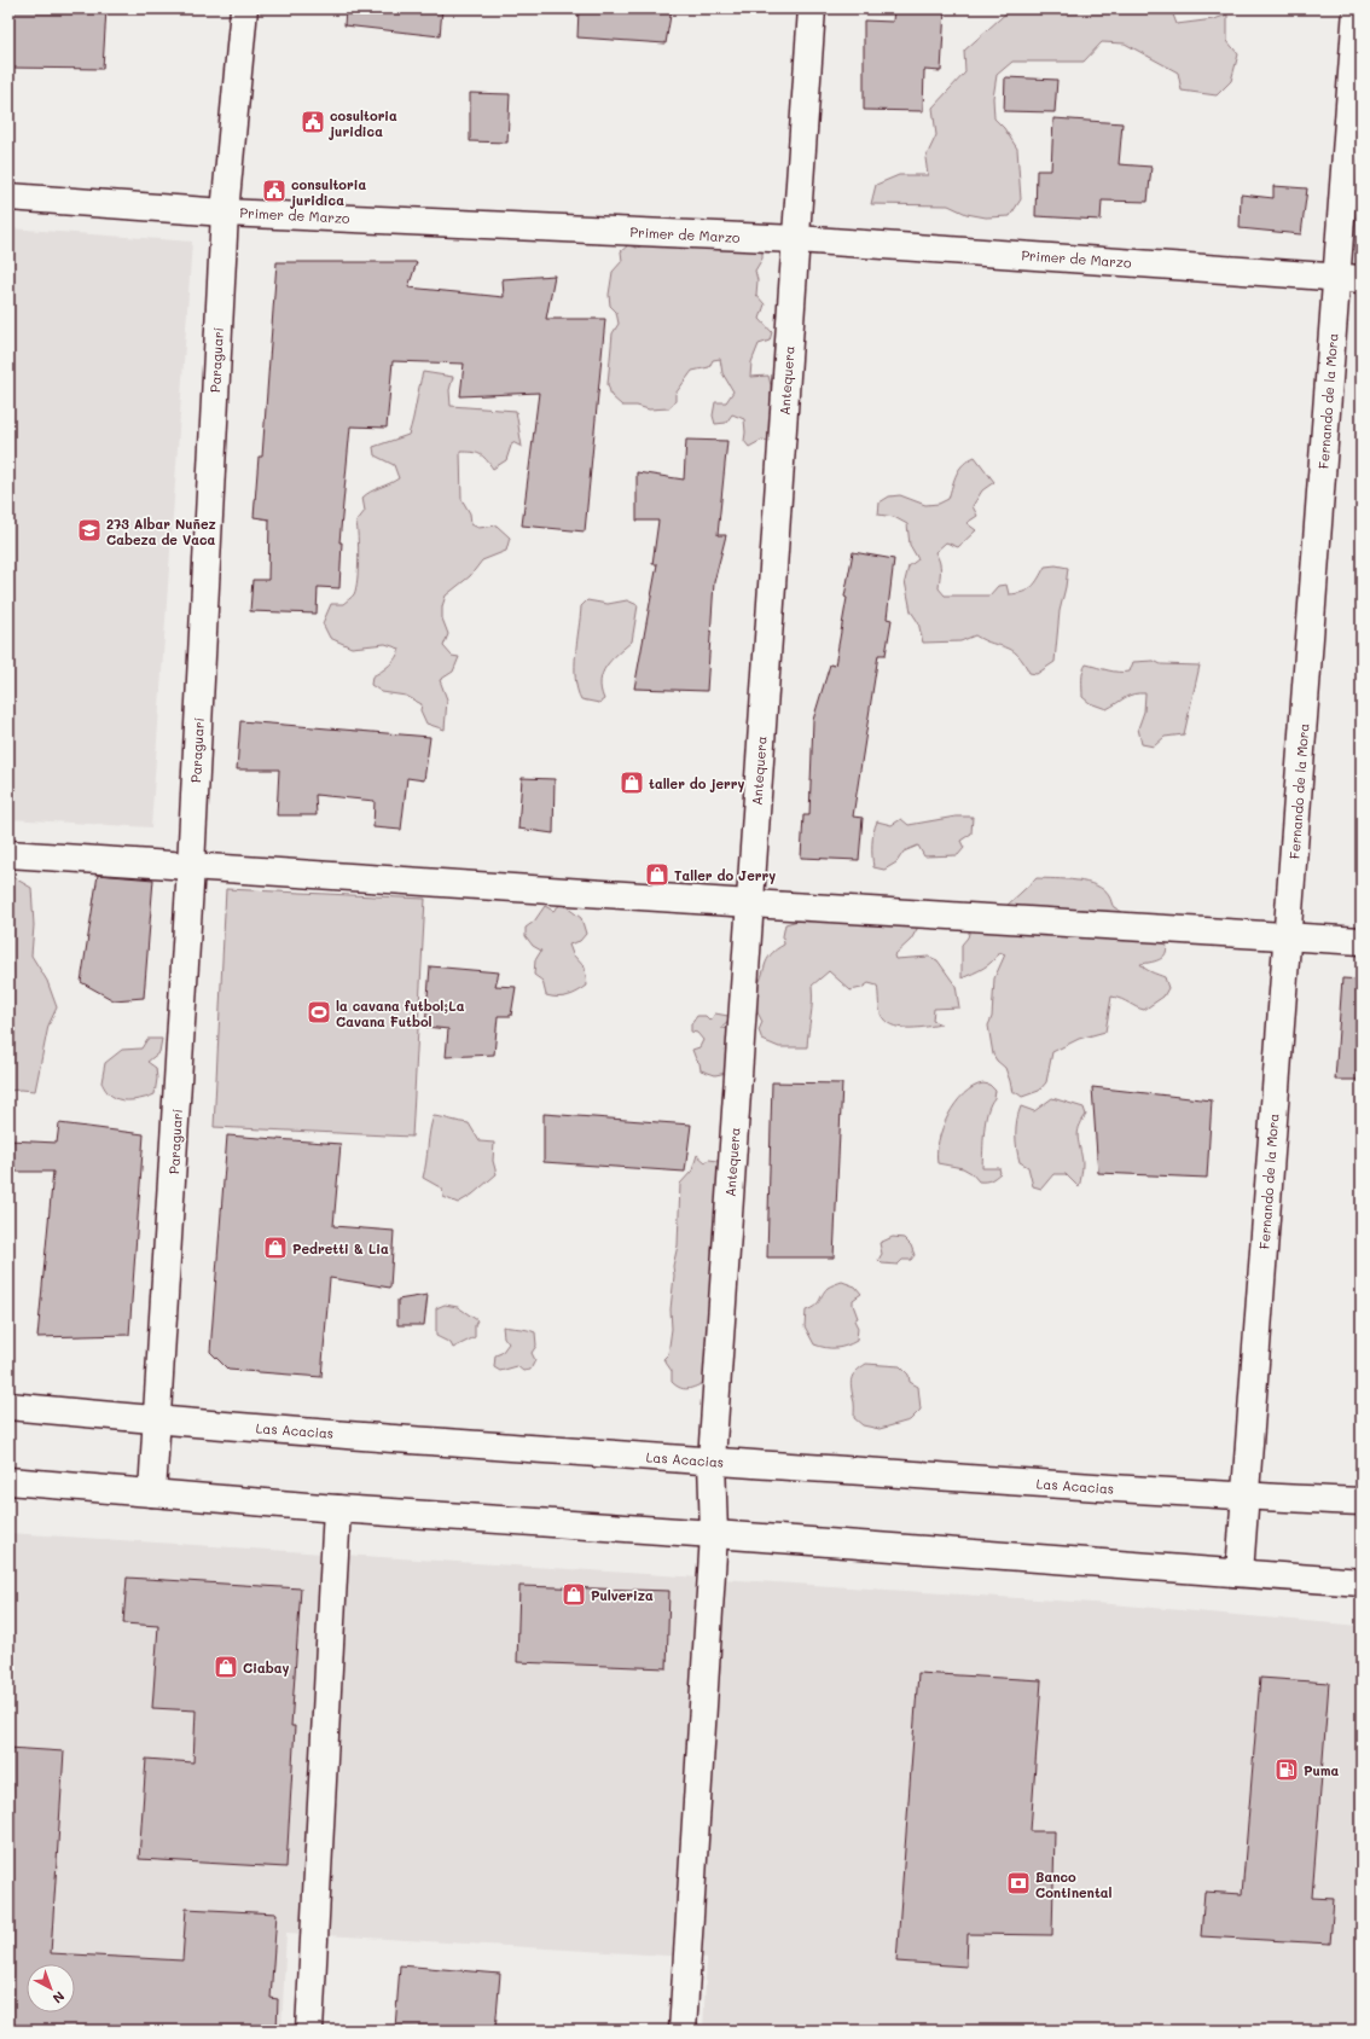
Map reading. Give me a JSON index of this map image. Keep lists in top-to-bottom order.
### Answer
{
  "streets": {
    "main road": [
      "Primer de Marzo",
      "Paraguarí",
      "Antequera",
      "Fernando de la Mora",
      "Las Acacias"
    ]
  },
  "crossings": [
    ["Primer de Marzo", "Paraguarí"],
    ["Primer de Marzo", "Antequera"],
    ["Primer de Marzo", "Fernando de la Mora"],
    ["Paraguarí", "Las Acacias"],
    ["Antequera", "Las Acacias"],
    ["Fernando de la Mora", "Las Acacias"]
  ],
  "places": {
    "public building": ["cosultoria juridica", "consultoria juridica"],
    "school or university": ["273 Albar Nuñez Cabeza de Vaca"],
    "shop": [
      "taller do jerry",
      "Taller do Jerry",
      "Pedretti & Lia",
      "Pulveriza",
      "Ciabay"
    ],
    "sports": ["la cavana futbol;La Cavana Futbol"],
    "fuel station": ["Puma"],
    "bank": ["Banco Continental"]
  },
  "north": "bottom right"
}
